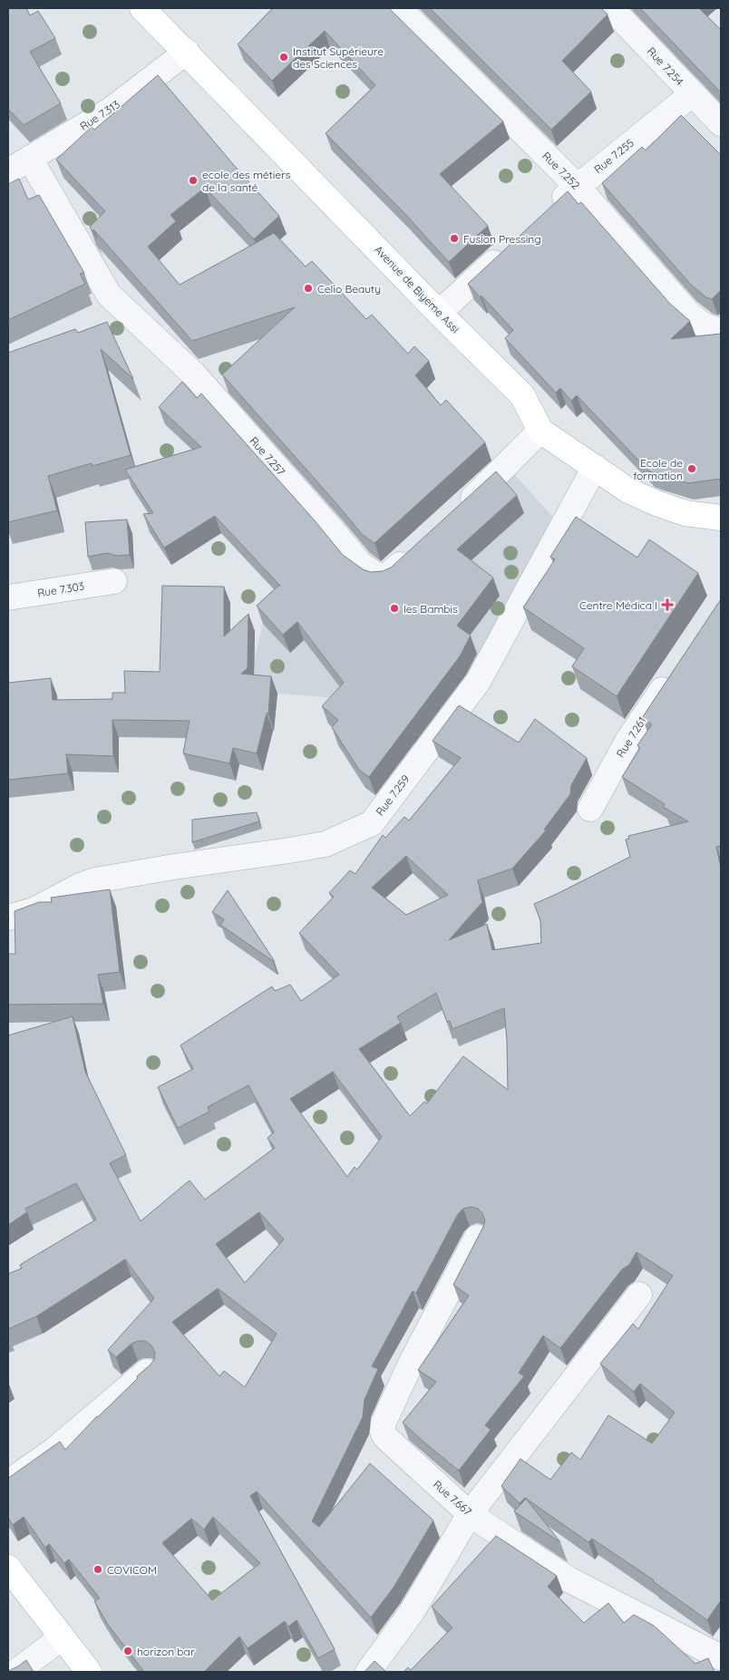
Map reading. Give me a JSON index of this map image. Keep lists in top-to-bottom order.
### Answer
{
  "streets": {
    "main road": ["Avenue de Biyeme Assi"],
    "street": [
      "Rue 7.254",
      "Rue 7.313",
      "Rue 7.255",
      "Rue 7.252",
      "Rue 7.257",
      "Rue 7.303",
      "Rue 7.261",
      "Rue 7.259",
      "Rue 7.667"
    ]
  },
  "crossings": [
    ["Rue 7.254", "Rue 7.255"],
    ["Rue 7.313", "Avenue de Biyeme Assi"],
    ["Rue 7.313", "Rue 7.257"],
    ["Rue 7.255", "Rue 7.252"]
  ],
  "places": {
    "other": [
      "Institut Supérieure des Sciences",
      "ecole des métiers de la santé",
      "Fusion Pressing",
      "Celio Beauty",
      "Ecole de formation",
      "les Bambis",
      "COVICOM",
      "horizon bar"
    ],
    "health": ["Centre Médica l"]
  }
}
